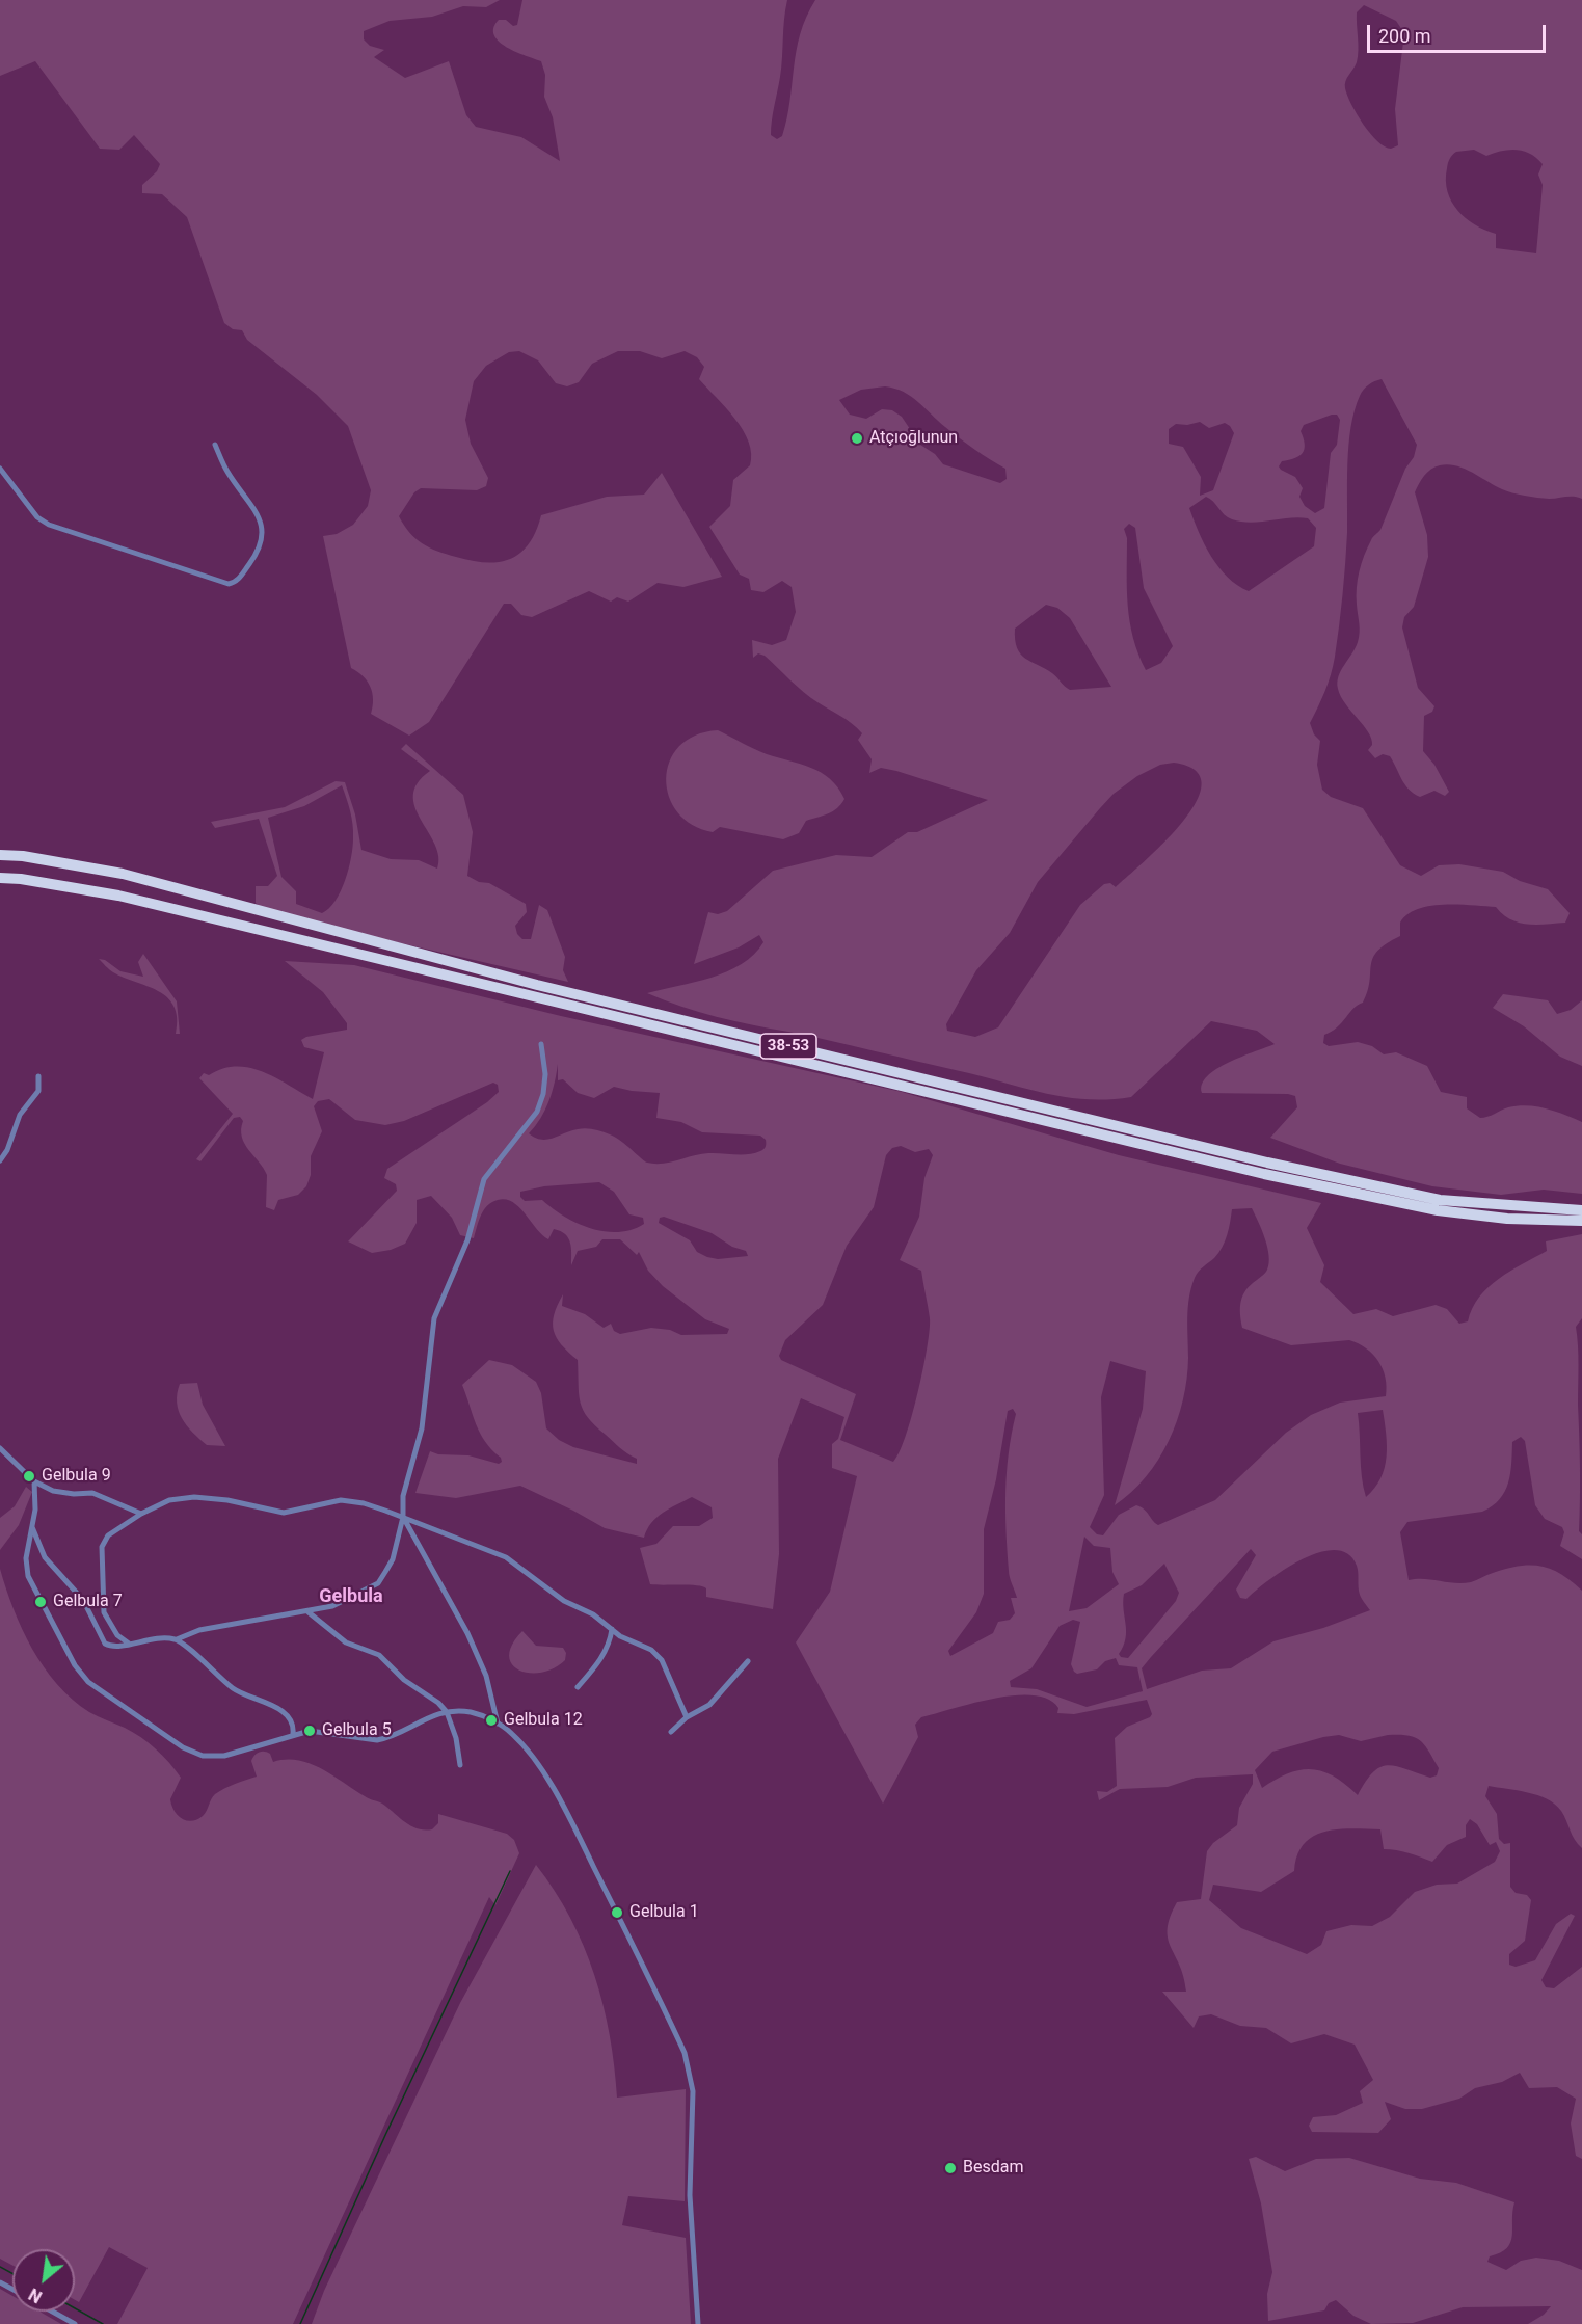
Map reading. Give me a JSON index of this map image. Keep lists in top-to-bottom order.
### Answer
{
  "streets": {
    "highway": ["38-53"]
  },
  "districts": ["Gelbula"],
  "places": [
    "Atçıoğlunun",
    "Gelbula 9",
    "Gelbula 7",
    "Gelbula 12",
    "Gelbula 5",
    "Gelbula 1",
    "Besdam"
  ],
  "scale_bar": "200 m",
  "north": "bottom left"
}
